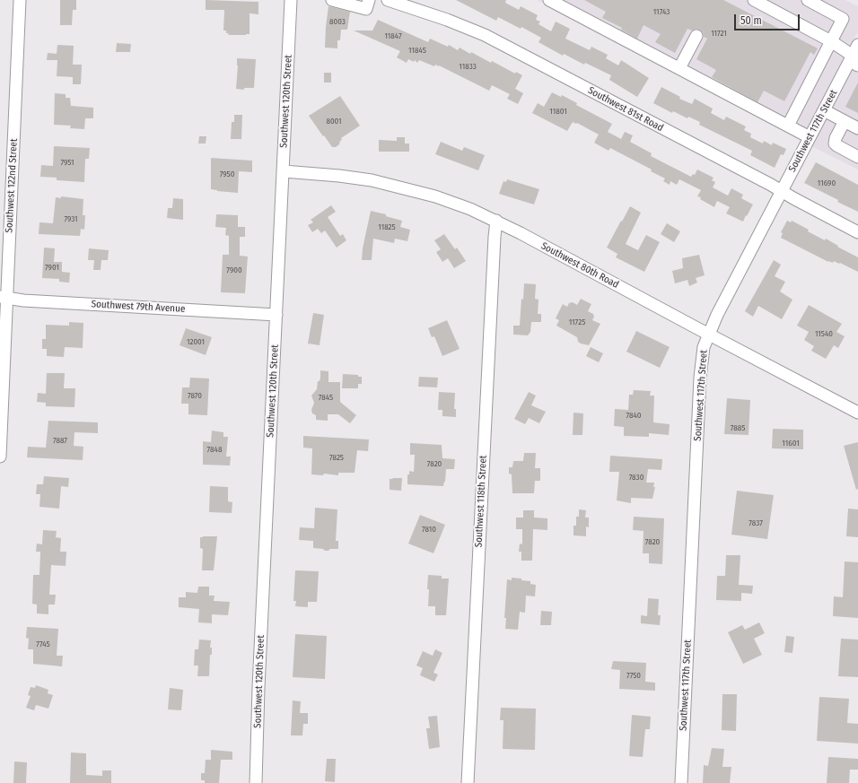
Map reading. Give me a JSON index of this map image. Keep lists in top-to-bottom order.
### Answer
{
  "streets": {
    "street": [
      "Southwest 120th Street",
      "Southwest 81st Road",
      "Southwest 117th Street",
      "Southwest 122nd Street",
      "Southwest 80th Road",
      "Southwest 79th Avenue",
      "Southwest 118th Street"
    ]
  },
  "crossings": [
    ["Southwest 120th Street", "Southwest 80th Road"],
    ["Southwest 120th Street", "Southwest 79th Avenue"],
    ["Southwest 81st Road", "Southwest 117th Street"],
    ["Southwest 117th Street", "Southwest 80th Road"],
    ["Southwest 122nd Street", "Southwest 79th Avenue"],
    ["Southwest 80th Road", "Southwest 118th Street"]
  ],
  "house_numbers": [
    "11743",
    "8003",
    "11721",
    "11847",
    "11845",
    "11833",
    "11801",
    "8001",
    "7951",
    "7950",
    "11690",
    "7931",
    "11825",
    "7901",
    "7900",
    "11725",
    "11540",
    "12001",
    "7870",
    "7845",
    "7840",
    "7885",
    "7887",
    "11601",
    "7848",
    "7825",
    "7820",
    "7830",
    "7837",
    "7810",
    "7820",
    "7745",
    "7750"
  ],
  "scale_bar": "50 m"
}
